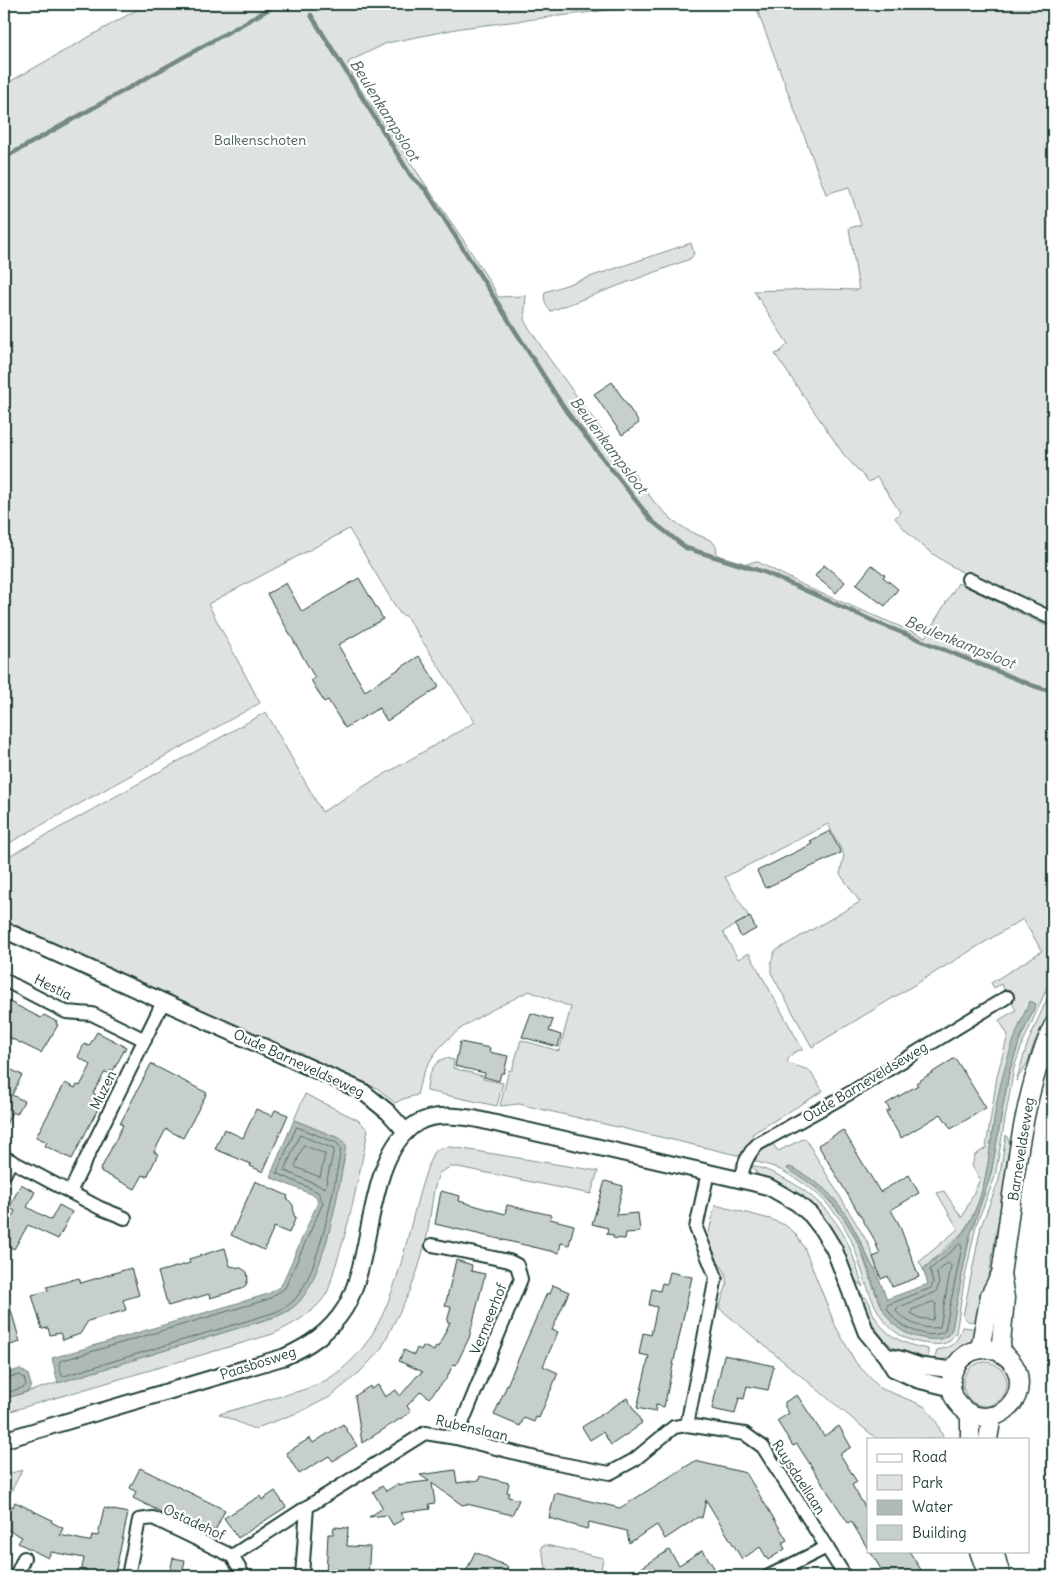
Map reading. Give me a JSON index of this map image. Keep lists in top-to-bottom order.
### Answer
{
  "streets": {
    "main road": ["Barneveldseweg"],
    "street": [
      "Hestia",
      "Oude Barneveldseweg",
      "Muzen",
      "Vermeerhof",
      "Paasbosweg",
      "Rubenslaan",
      "Ruysdaellaan",
      "Ostadehof"
    ]
  },
  "crossings": [
    ["Hestia", "Muzen"],
    ["Oude Barneveldseweg", "Muzen"],
    ["Oude Barneveldseweg", "Paasbosweg"],
    ["Vermeerhof", "Rubenslaan"],
    ["Rubenslaan", "Ruysdaellaan"],
    ["Rubenslaan", "Ostadehof"]
  ],
  "water": ["Beulenkampsloot"],
  "parks": ["Balkenschoten"],
  "legend": [
    "Road",
    "Park",
    "Water",
    "Building"
  ]
}
